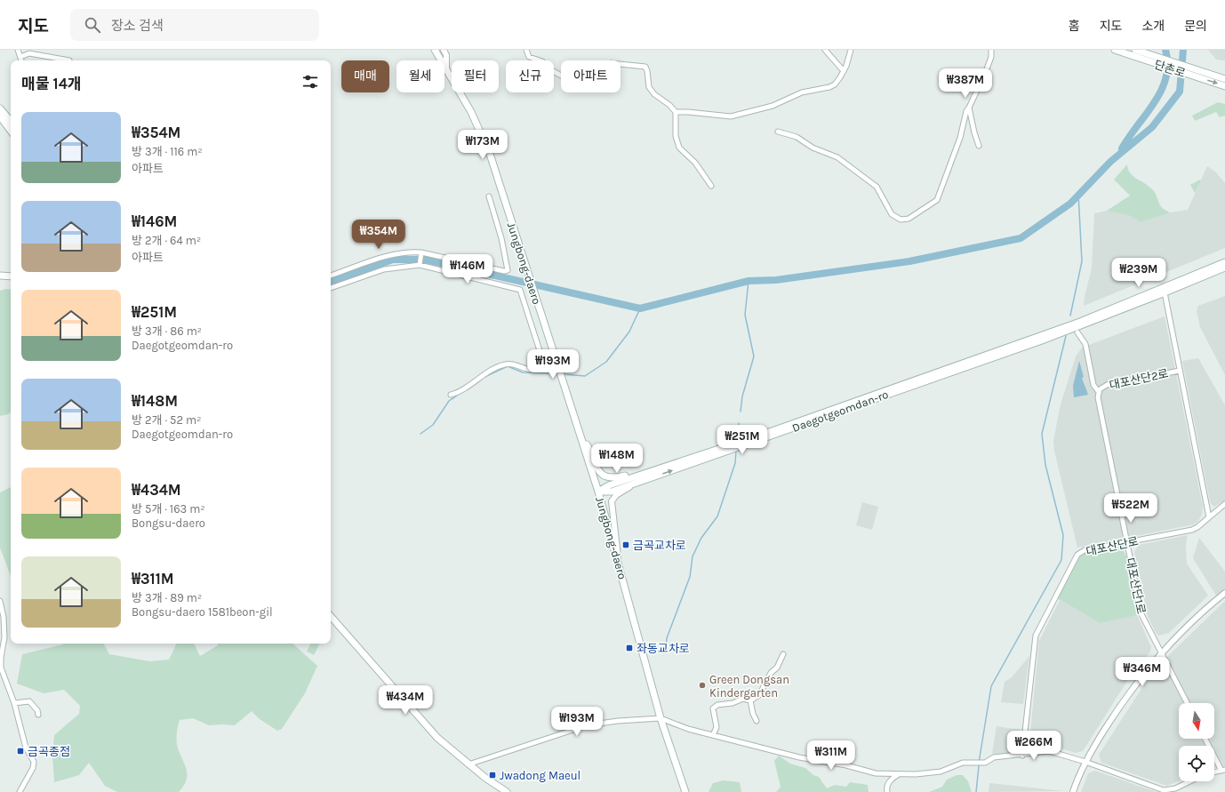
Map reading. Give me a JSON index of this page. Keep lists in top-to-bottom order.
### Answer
{
  "streets": {
    "main road": ["단촌로", "Jungbong-daero", "Daegotgeomdan-ro"],
    "street": ["대포산단2로", "대포산단로", "대포산단1로"]
  },
  "crossings": [
    ["Jungbong-daero", "Daegotgeomdan-ro"],
    ["대포산단2로", "대포산단1로"],
    ["대포산단로", "대포산단1로"]
  ],
  "places": {
    "transit": [
      "금곡교차로",
      "좌동교차로",
      "금곡종점",
      "Jwadong Maeul"
    ],
    "other": ["Green Dongsan Kindergarten"]
  },
  "north": "bottom",
  "page": {
    "header": "지도",
    "search": "장소 검색",
    "nav": [
      "홈",
      "지도",
      "소개",
      "문의"
    ],
    "chip": [
      "매매",
      "월세",
      "필터",
      "신규",
      "아파트"
    ],
    "heading": "매물 14개",
    "price": [
      "₩387M",
      "₩173M",
      "₩354M",
      "₩146M",
      "₩239M",
      "₩193M",
      "₩251M",
      "₩148M",
      "₩522M",
      "₩346M",
      "₩434M",
      "₩193M",
      "₩266M",
      "₩311M"
    ],
    "list": [
      {
        "name": "₩354M",
        "note": "방 3개 · 116 m² · 아파트"
      },
      {
        "name": "₩146M",
        "note": "방 2개 · 64 m² · 아파트"
      },
      {
        "name": "₩251M",
        "note": "방 3개 · 86 m² · Daegotgeomdan-ro"
      },
      {
        "name": "₩148M",
        "note": "방 2개 · 52 m² · Daegotgeomdan-ro"
      },
      {
        "name": "₩434M",
        "note": "방 5개 · 163 m² · Bongsu-daero"
      },
      {
        "name": "₩311M",
        "note": "방 3개 · 89 m² · Bongsu-daero 1581beon-gil"
      }
    ]
  }
}
